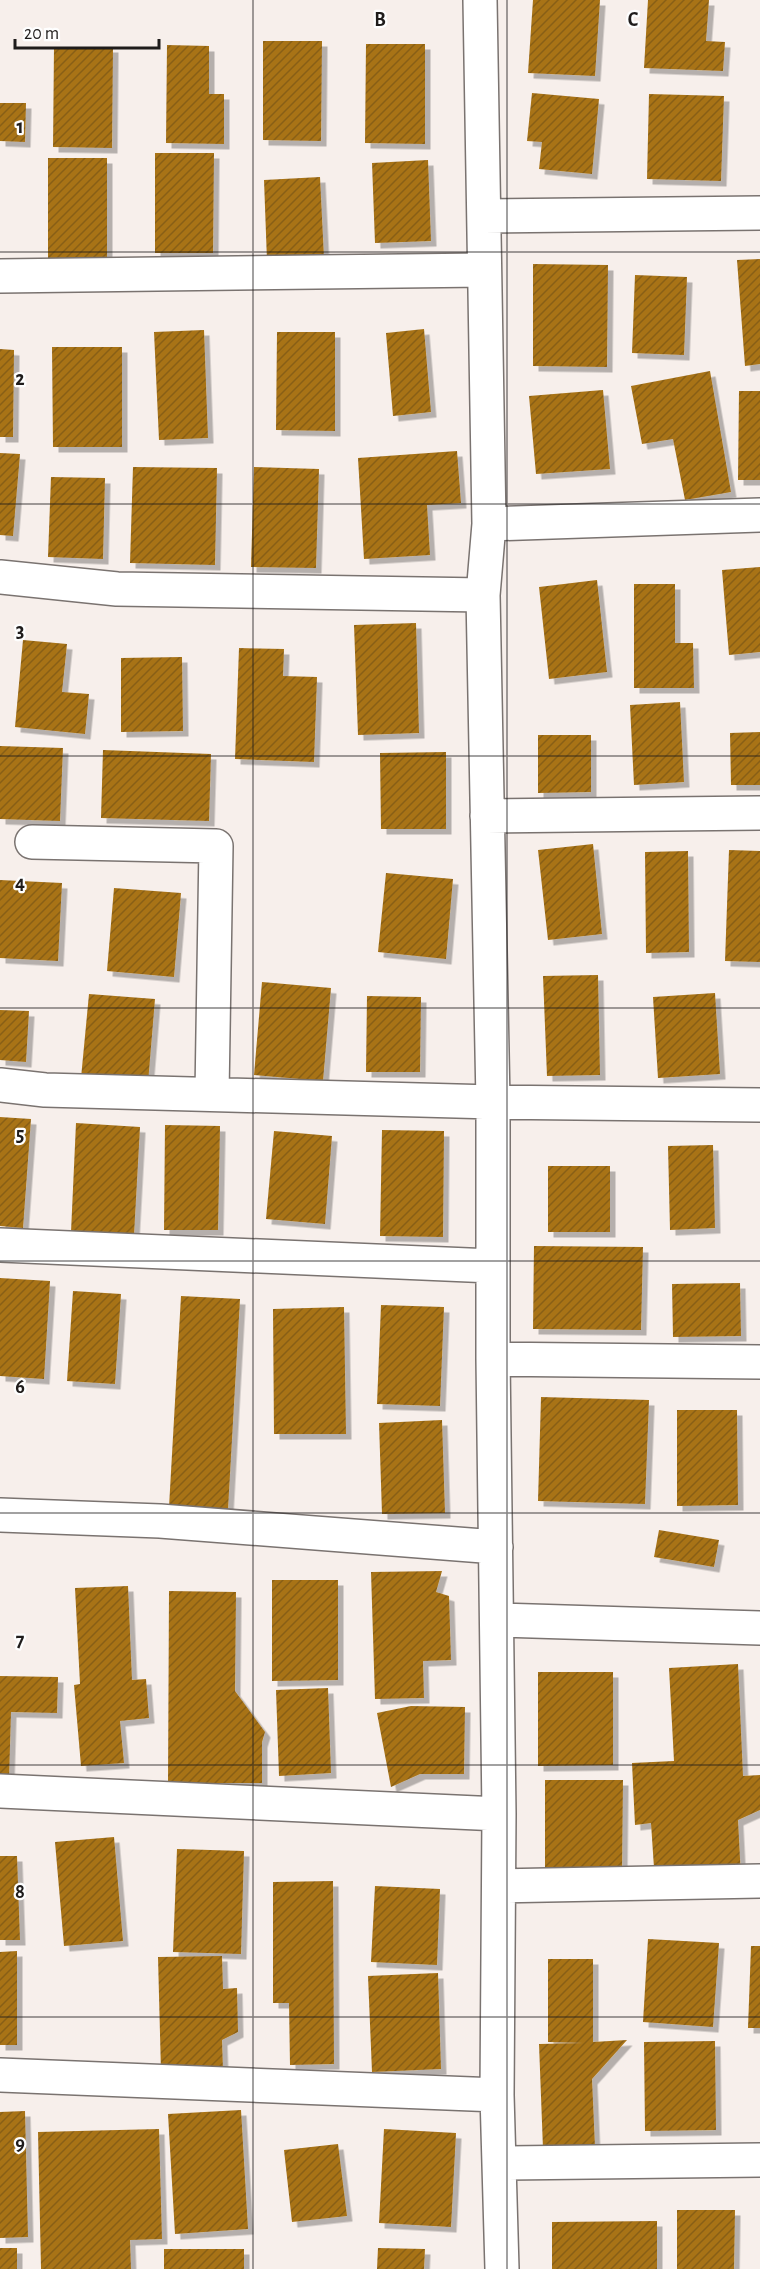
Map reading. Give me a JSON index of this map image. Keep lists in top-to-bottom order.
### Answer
{
  "scale_bar": "20 m",
  "grid": {
    "columns": ["B", "C"],
    "rows": [
      "1",
      "2",
      "3",
      "4",
      "5",
      "6",
      "7",
      "8",
      "9"
    ]
  }
}
